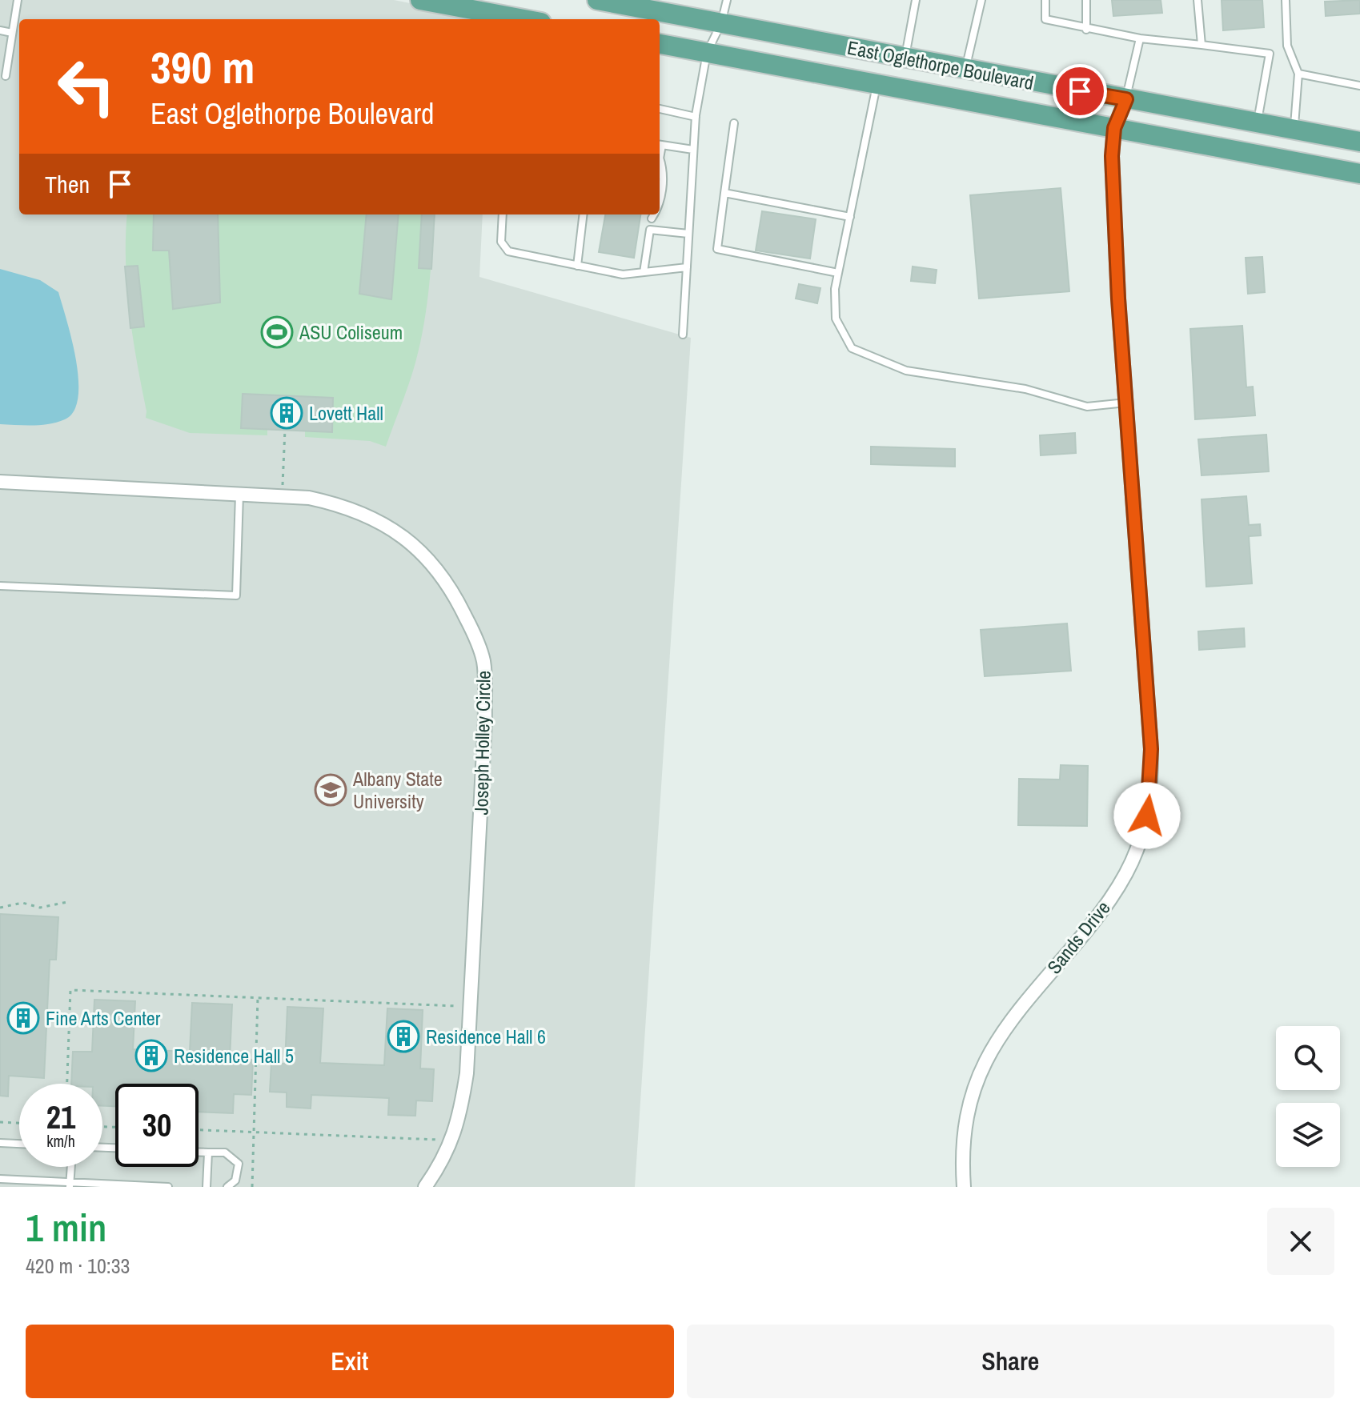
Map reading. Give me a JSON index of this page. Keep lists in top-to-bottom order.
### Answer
{
  "streets": {
    "main road": ["East Oglethorpe Boulevard"],
    "street": ["Joseph Holley Circle", "Sands Drive"]
  },
  "crossings": [
    ["East Oglethorpe Boulevard", "Sands Drive"]
  ],
  "places": {
    "sports": ["ASU Coliseum"],
    "building": [
      "Lovett Hall",
      "Fine Arts Center",
      "Residence Hall 6",
      "Residence Hall 5"
    ],
    "school or university": ["Albany State University"]
  },
  "page": {
    "turn": ["390 m", "East Oglethorpe Boulevard"],
    "then": "Then",
    "speed": "21 km/h",
    "limit": "30",
    "heading": ["1 min", "420 m · 10:33"],
    "buttons": ["Exit", "Share"]
  }
}
